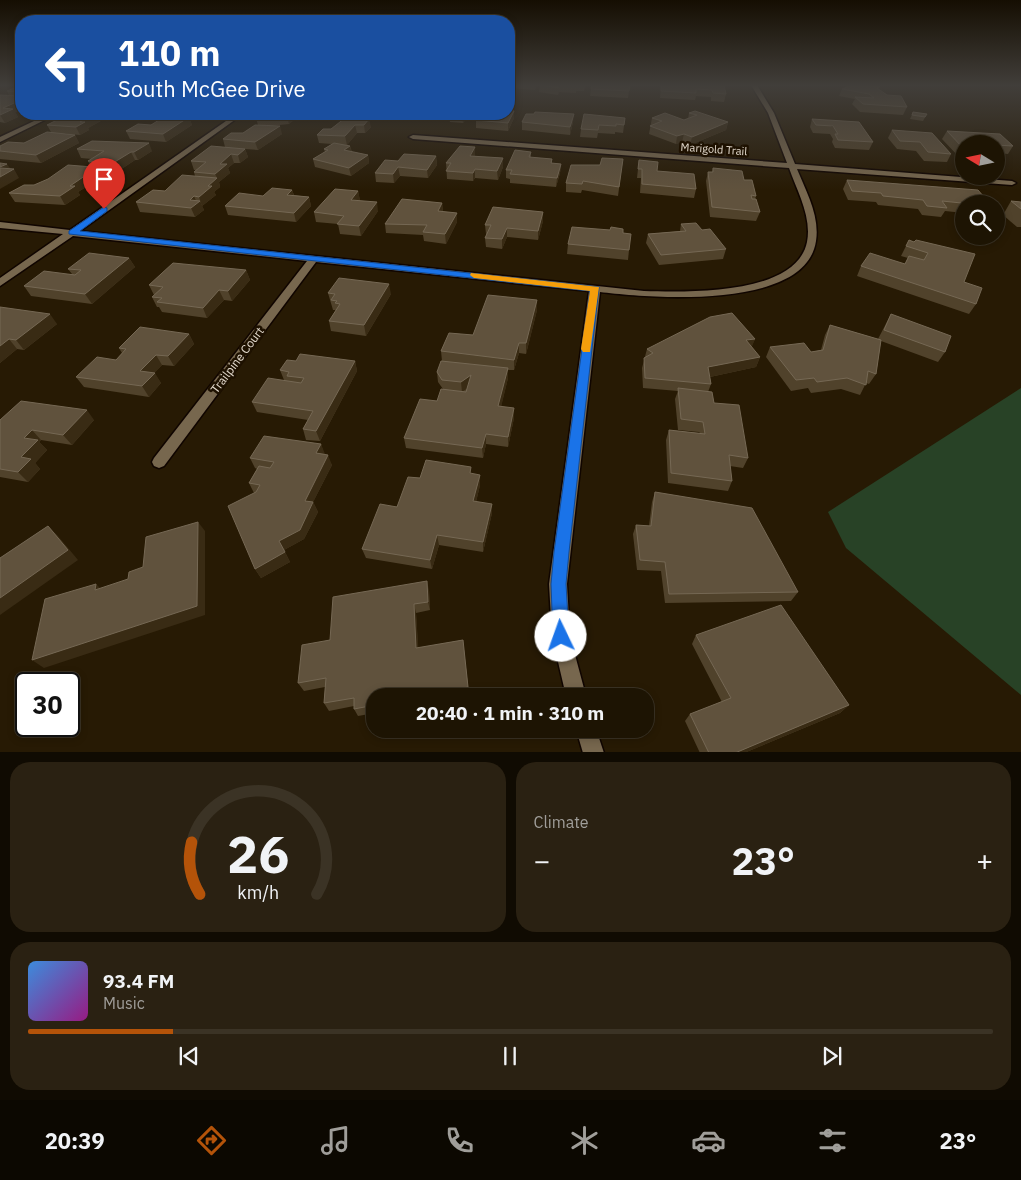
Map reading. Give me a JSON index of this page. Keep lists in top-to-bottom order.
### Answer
{
  "streets": {
    "street": ["Marigold Trail", "Trailpine Court"]
  },
  "north": "left",
  "page": {
    "turn": ["110 m", "South McGee Drive"],
    "limit": "30",
    "trip": "20:40 · 1 min · 310 m",
    "tile": "Climate",
    "heat": ["−", "23°", "+"],
    "song": ["93.4 FM", "Music"],
    "tabs": ["20:39", "23°"],
    "gauge": ["26", "km/h"]
  }
}
